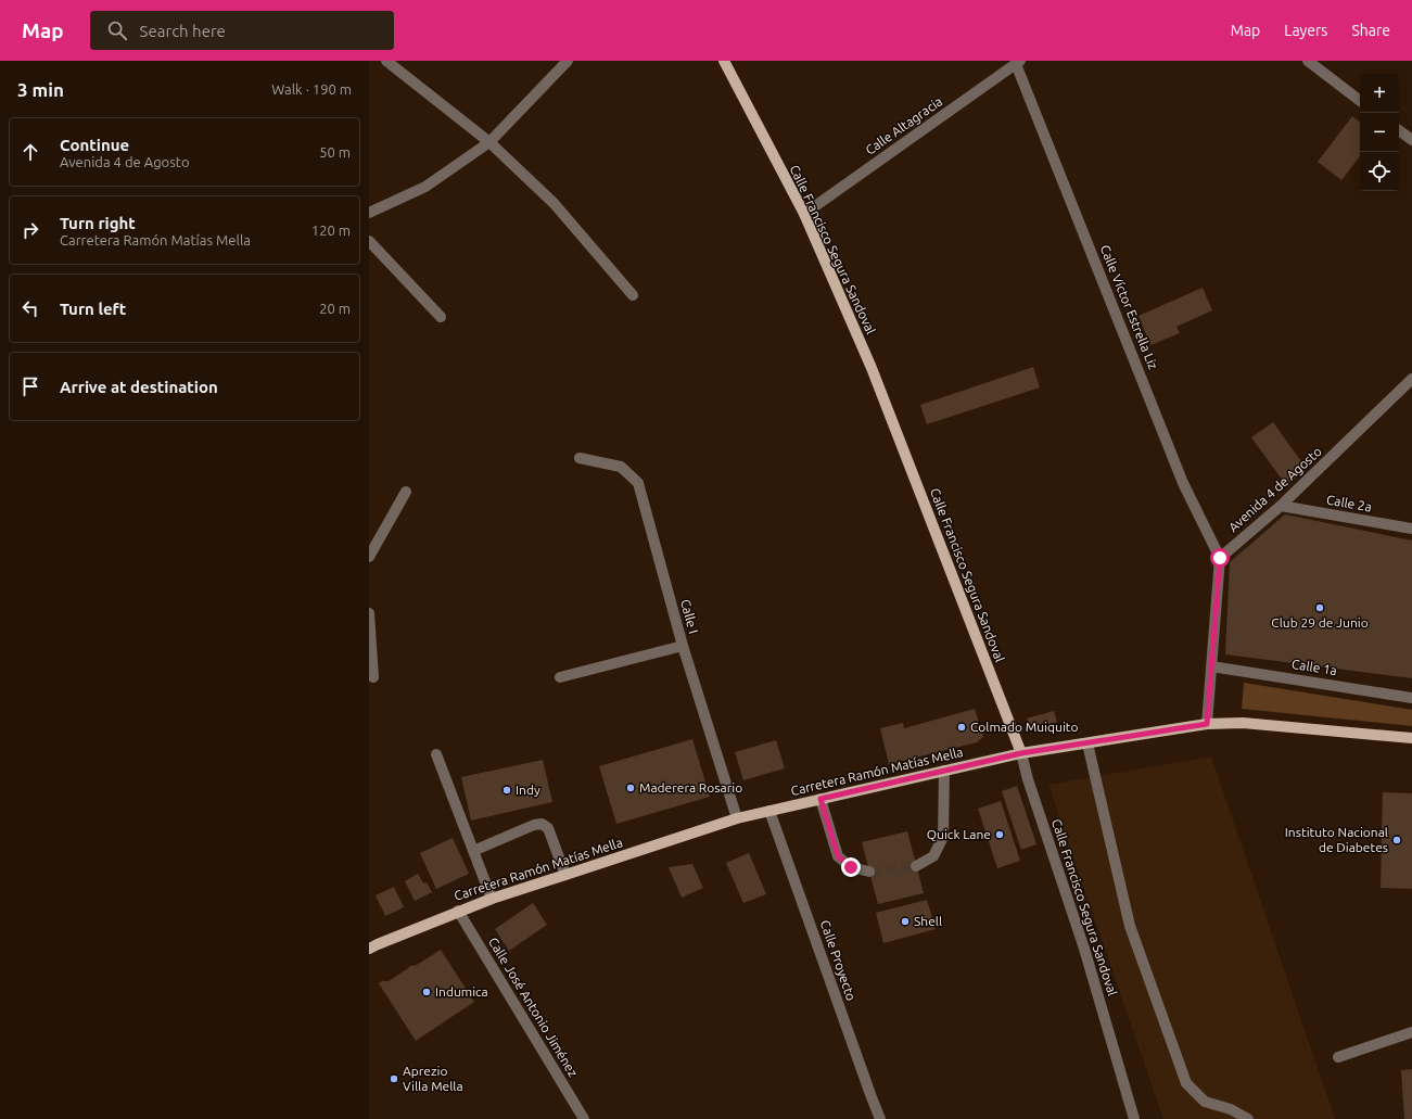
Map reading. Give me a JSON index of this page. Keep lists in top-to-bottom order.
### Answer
{
  "streets": {
    "main road": ["Calle Francisco Segura Sandoval", "Carretera Ramón Matías Mella"],
    "street": [
      "Calle Altagracia",
      "Calle Víctor Estrella Liz",
      "Avenida 4 de Agosto",
      "Calle 2a",
      "Calle I",
      "Calle 1a",
      "Calle Proyecto",
      "Calle José Antonio Jiménez"
    ]
  },
  "crossings": [
    ["Calle Altagracia", "Calle Francisco Segura Sandoval"],
    ["Calle Altagracia", "Calle Víctor Estrella Liz"],
    ["Calle Francisco Segura Sandoval", "Carretera Ramón Matías Mella"],
    ["Calle Víctor Estrella Liz", "Avenida 4 de Agosto"],
    ["Avenida 4 de Agosto", "Calle 2a"],
    ["Calle I", "Carretera Ramón Matías Mella"],
    ["Carretera Ramón Matías Mella", "Calle Proyecto"],
    ["Carretera Ramón Matías Mella", "Calle José Antonio Jiménez"]
  ],
  "places": [
    "Club 29 de Junio",
    "Colmado Muiquito",
    "Maderera Rosario",
    "Indy",
    "Quick Lane",
    "Instituto Nacional de Diabetes",
    "Shell",
    "Indumica",
    "Aprezio Villa Mella"
  ],
  "page": {
    "header": "Map",
    "search": "Search here",
    "nav": ["Map", "Layers", "Share"],
    "heading": ["3 min", "Walk · 190 m"],
    "map_buttons": ["+", "−"],
    "list": [
      ["Continue", "Avenida 4 de Agosto", "50 m"],
      ["Turn right", "Carretera Ramón Matías Mella", "120 m"],
      ["Turn left", "20 m"],
      "Arrive at destination"
    ]
  }
}
